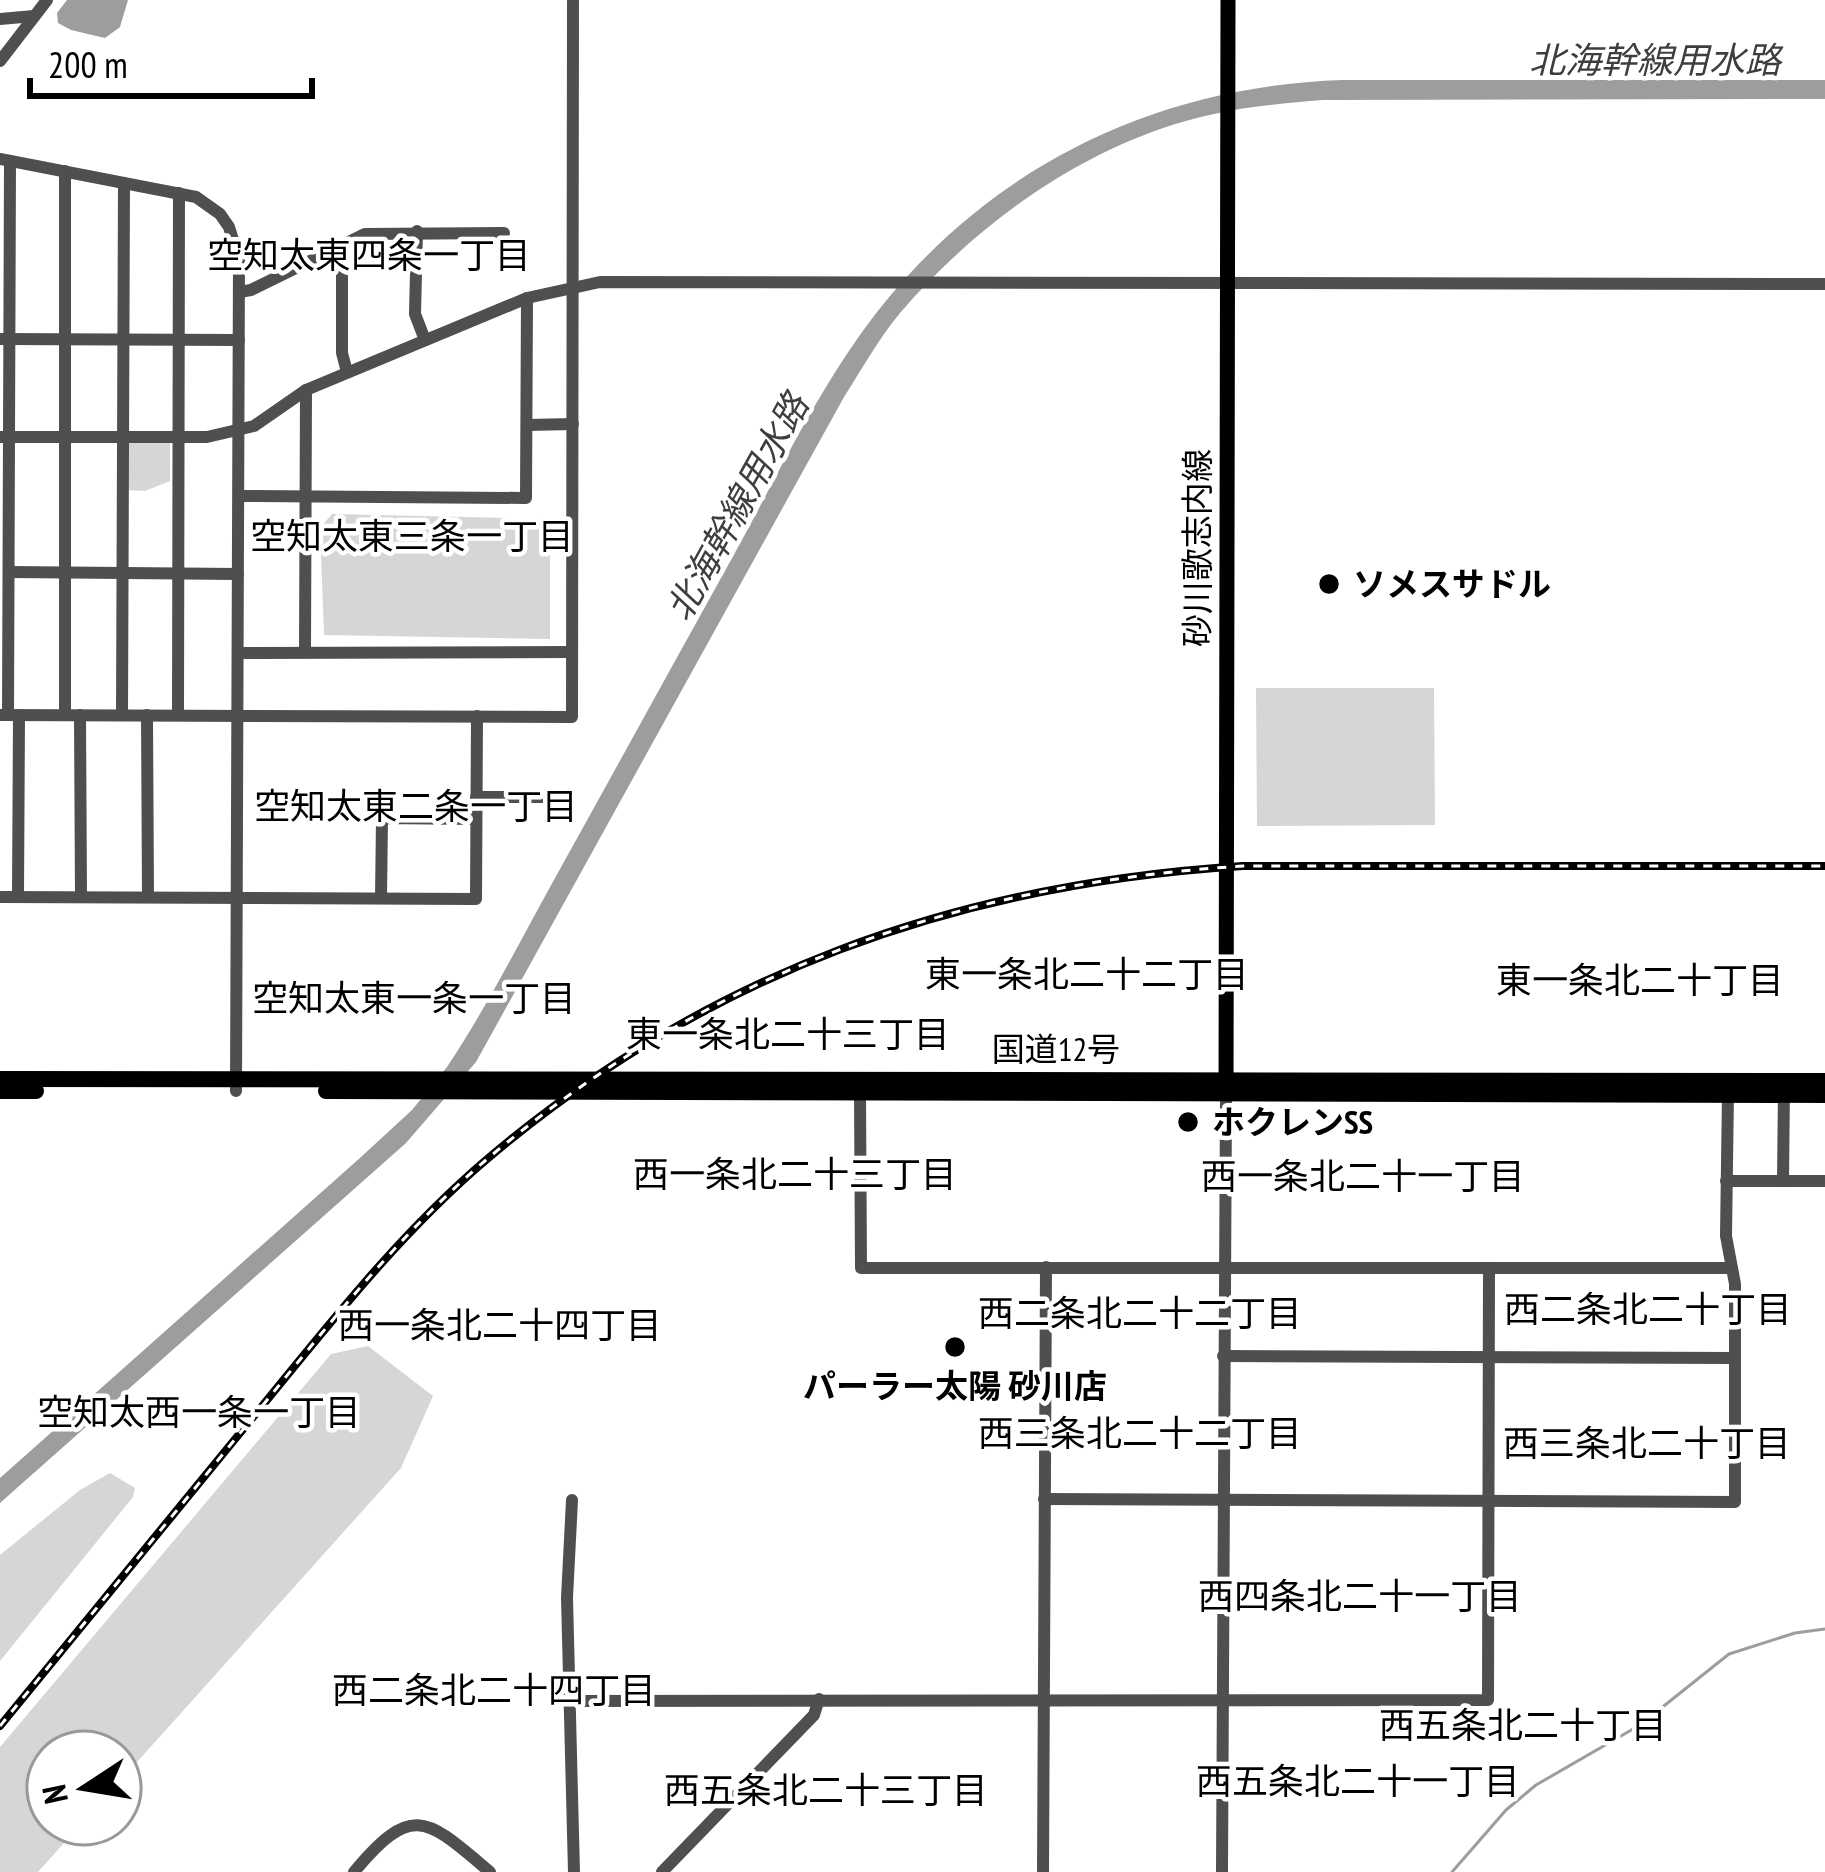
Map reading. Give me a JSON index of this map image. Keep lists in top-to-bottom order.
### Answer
{
  "streets": {
    "highway": ["国道12号"],
    "main road": ["砂川歌志内線"]
  },
  "crossings": [
    ["砂川歌志内線", "国道12号"]
  ],
  "districts": [
    "空知太東四条一丁目",
    "空知太東三条一丁目",
    "空知太東二条一丁目",
    "東一条北二十二丁目",
    "東一条北二十丁目",
    "空知太東一条一丁目",
    "東一条北二十三丁目",
    "西一条北二十三丁目",
    "西一条北二十一丁目",
    "西二条北二十丁目",
    "西二条北二十二丁目",
    "西一条北二十四丁目",
    "空知太西一条一丁目",
    "西三条北二十二丁目",
    "西三条北二十丁目",
    "西四条北二十一丁目",
    "西二条北二十四丁目",
    "西五条北二十丁目",
    "西五条北二十一丁目",
    "西五条北二十三丁目"
  ],
  "water": ["北海幹線用水路"],
  "places": ["ソメスサドル", "ホクレンSS", "パーラー太陽 砂川店"],
  "scale_bar": "200 m",
  "north": "left"
}
